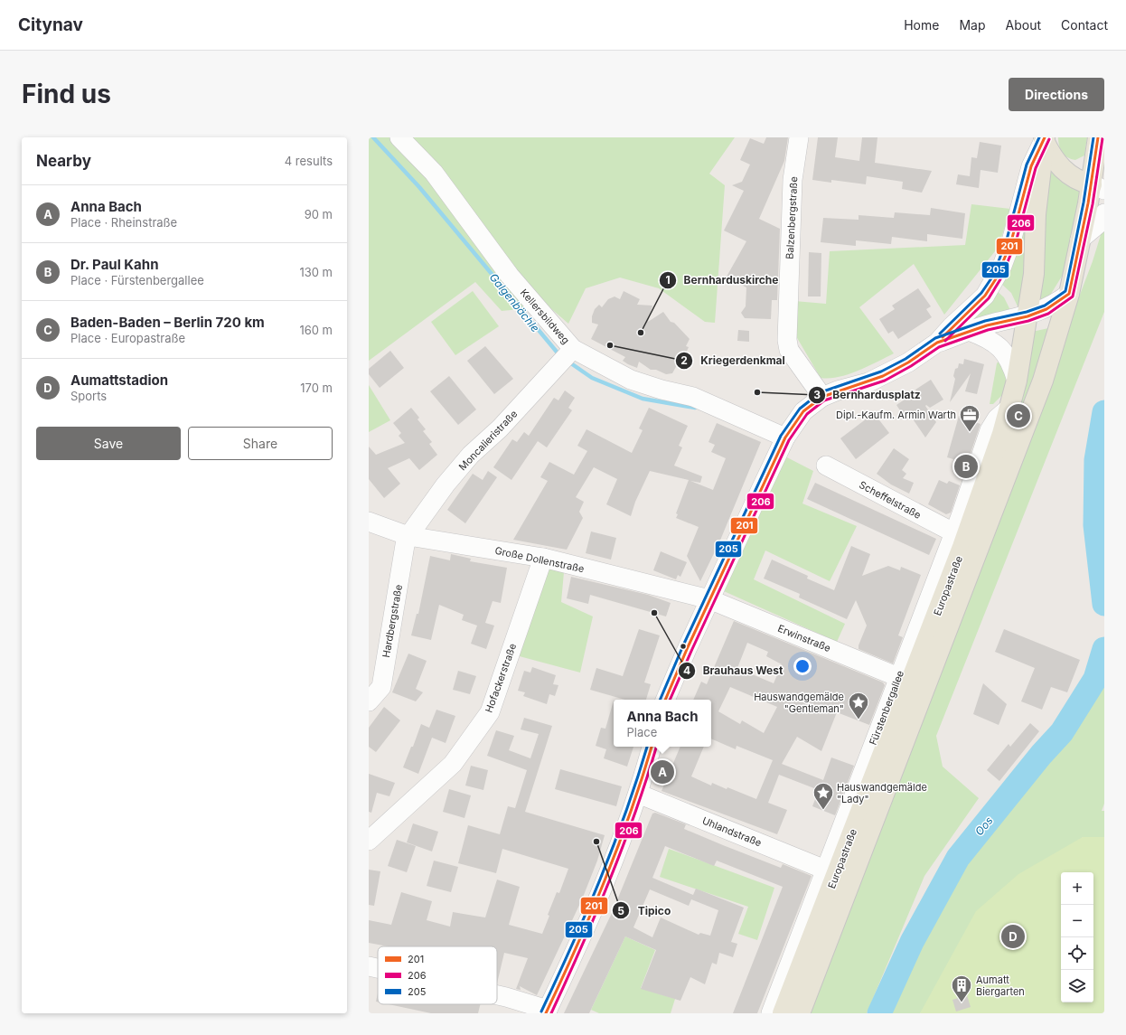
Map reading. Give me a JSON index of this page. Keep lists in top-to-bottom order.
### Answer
{
  "streets": {
    "main road": ["Europastraße"],
    "street": [
      "Balzenbergstraße",
      "Kellersbildweg",
      "Moncalieristraße",
      "Scheffelstraße",
      "Große Dollenstraße",
      "Hardbergstraße",
      "Erwinstraße",
      "Hofackerstraße",
      "Fürstenbergallee",
      "Uhlandstraße"
    ]
  },
  "crossings": [
    ["Kellersbildweg", "Moncalieristraße"],
    ["Moncalieristraße", "Große Dollenstraße"],
    ["Moncalieristraße", "Hardbergstraße"],
    ["Scheffelstraße", "Fürstenbergallee"],
    ["Große Dollenstraße", "Hardbergstraße"],
    ["Große Dollenstraße", "Erwinstraße"],
    ["Große Dollenstraße", "Hofackerstraße"],
    ["Europastraße", "Fürstenbergallee"],
    ["Erwinstraße", "Fürstenbergallee"],
    ["Fürstenbergallee", "Uhlandstraße"]
  ],
  "water": ["Galgenbächle", "Oos"],
  "places": {
    "other": [
      "Bernharduskirche",
      "Kriegerdenkmal",
      "Bernhardusplatz",
      "Brauhaus West",
      "Tipico"
    ],
    "office": ["Dipl.-Kaufm. Armin Warth"],
    "place": ["Hauswandgemälde \"Gentleman\"", "Hauswandgemälde \"Lady\""],
    "building": ["Aumatt Biergarten"]
  },
  "lines": ["transit line 201", "transit line 205", "transit line 206"],
  "legend": ["201", "206", "205"],
  "page": {
    "header": "Citynav",
    "nav": [
      "Home",
      "Map",
      "About",
      "Contact"
    ],
    "buttons": [
      "Directions",
      ["Save", "Share"]
    ],
    "title": "Find us",
    "heading": ["Nearby", "4 results"],
    "list": [
      {
        "mark": "A",
        "name": "Anna Bach",
        "note": "Place · Rheinstraße",
        "value": "90 m"
      },
      {
        "mark": "B",
        "name": "Dr. Paul Kahn",
        "note": "Place · Fürstenbergallee",
        "value": "130 m"
      },
      {
        "mark": "C",
        "name": "Baden-Baden – Berlin 720 km",
        "note": "Place · Europastraße",
        "value": "160 m"
      },
      {
        "mark": "D",
        "name": "Aumattstadion",
        "note": "Sports",
        "value": "170 m"
      }
    ],
    "pins": [
      "C",
      "B",
      "A",
      "D"
    ],
    "popup": ["Anna Bach", "Place"],
    "map_buttons": ["+", "−"]
  }
}
